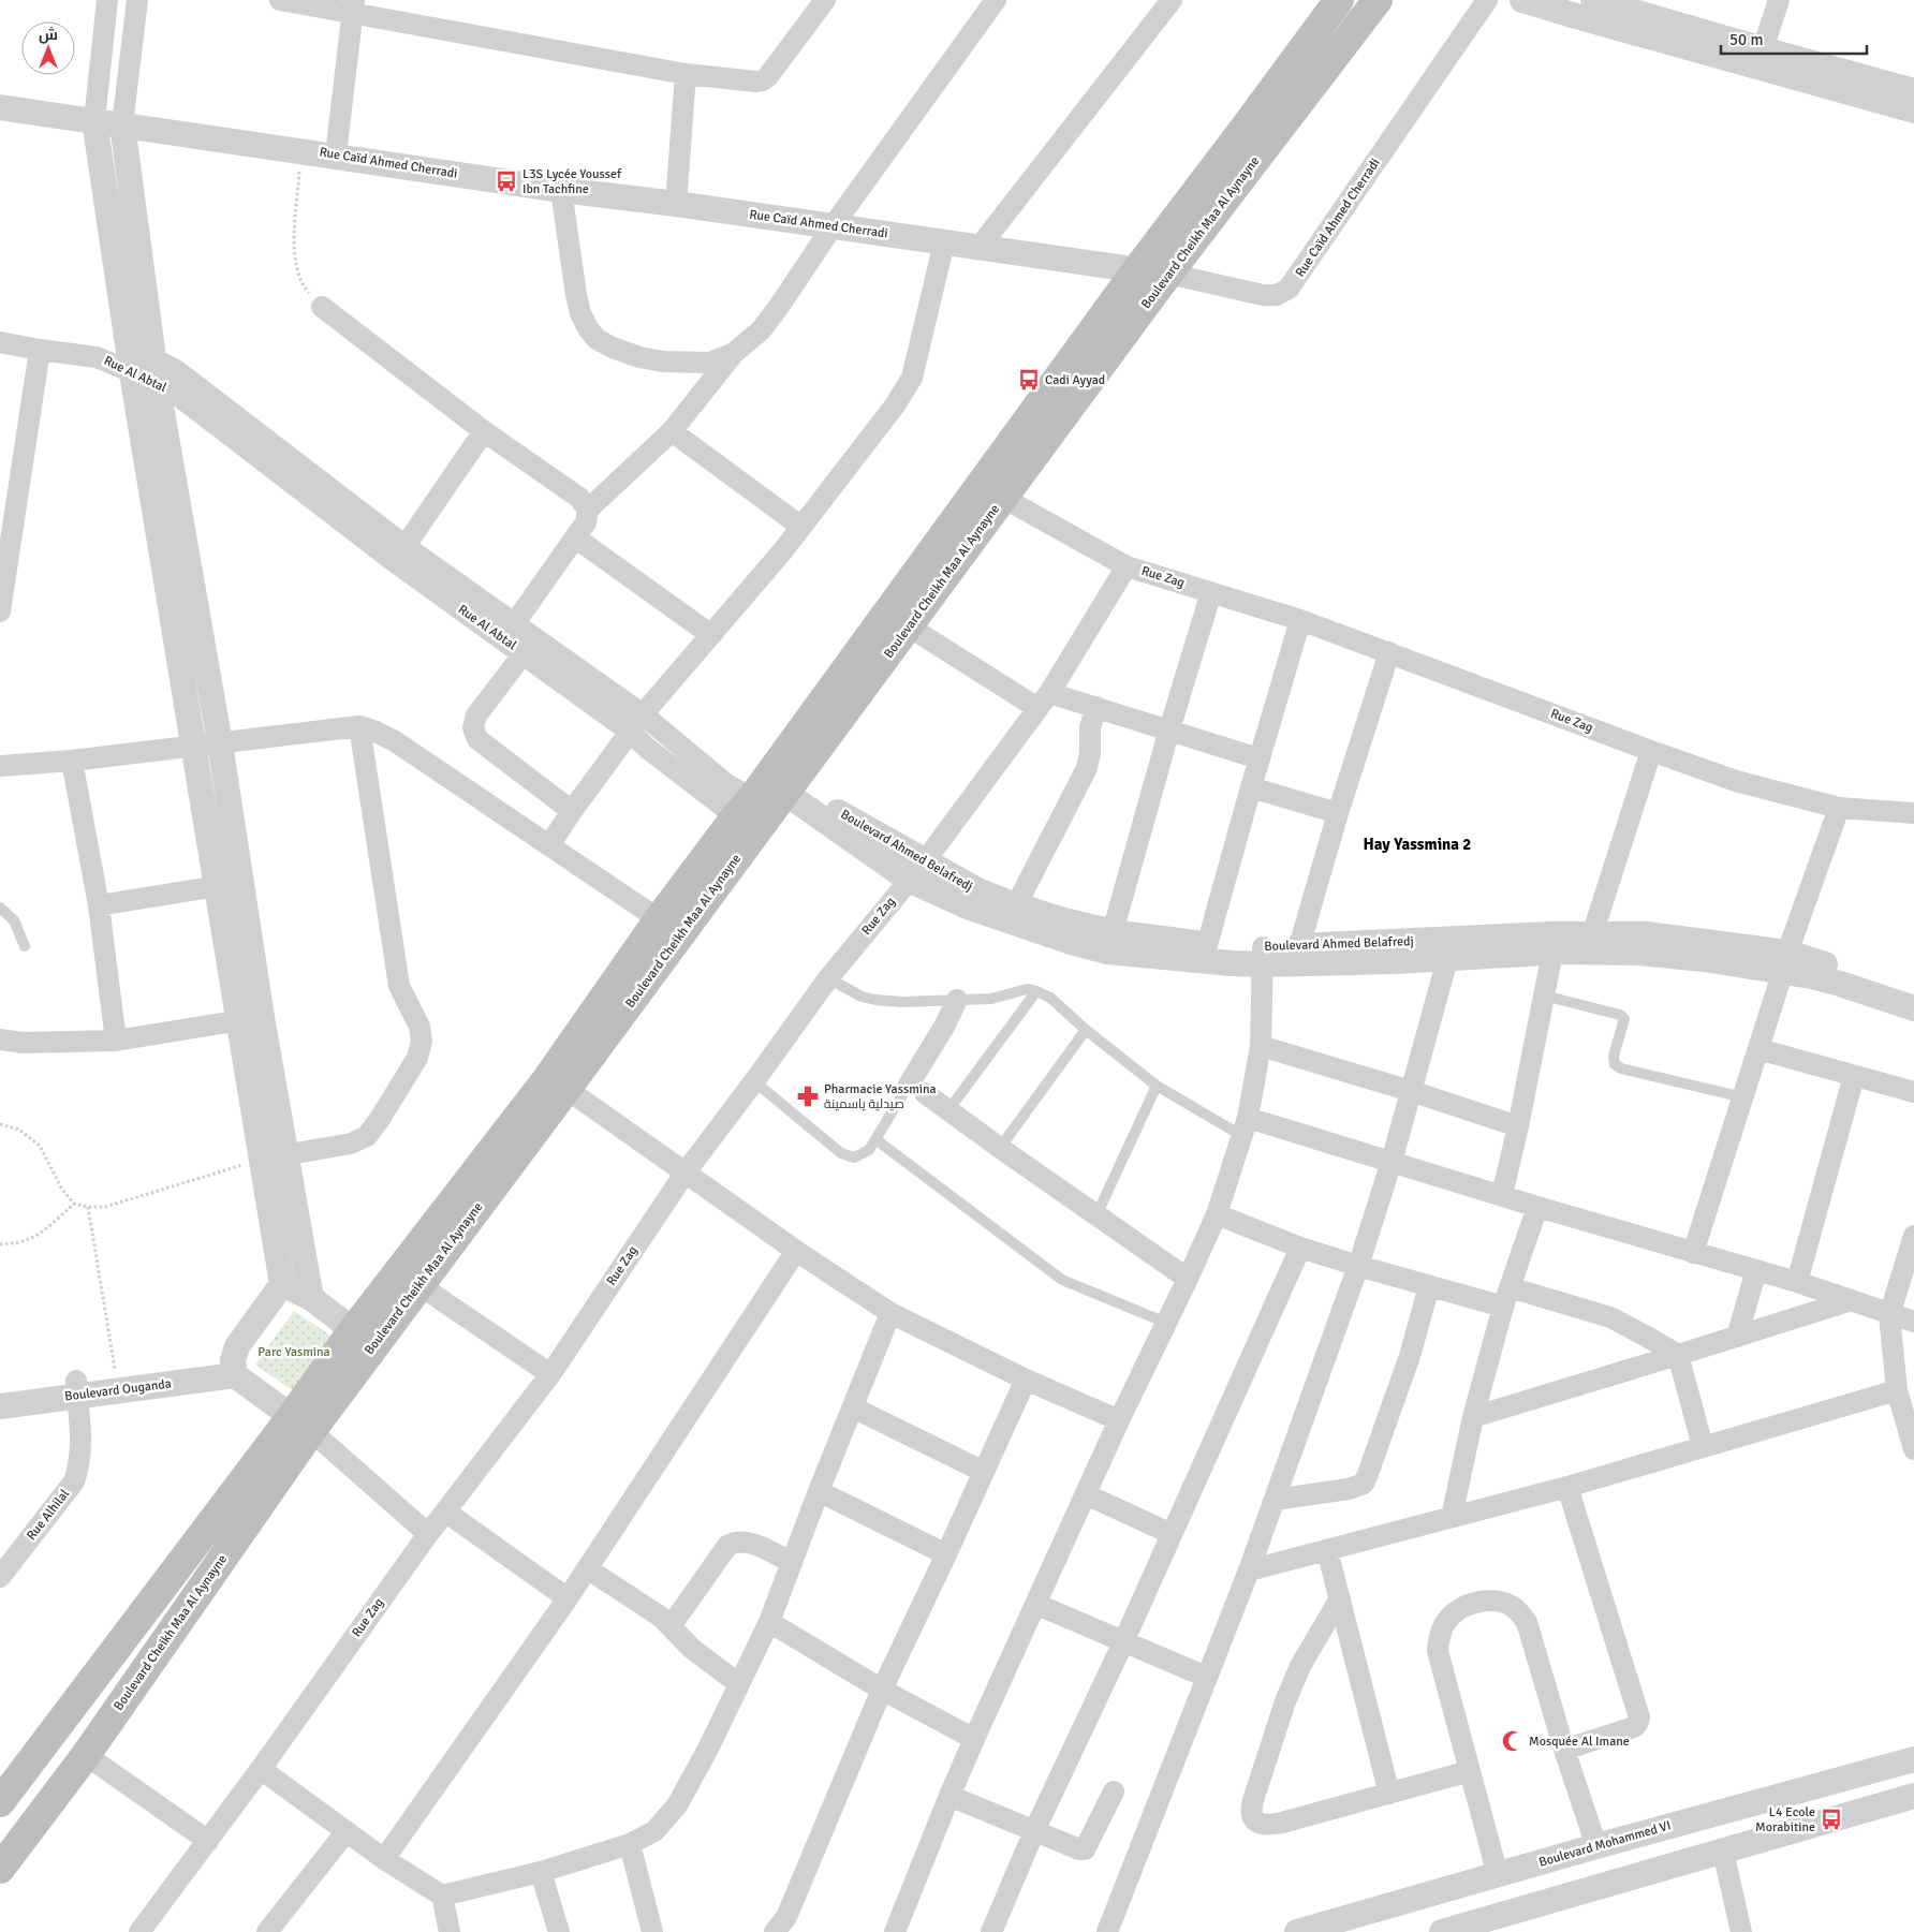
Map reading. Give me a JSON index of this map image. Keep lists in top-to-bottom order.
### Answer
{
  "streets": {
    "main road": ["Boulevard Cheikh Maa Al Aynayne"],
    "street": [
      "Rue Caïd Ahmed Cherradi",
      "Rue Al Abtal",
      "Rue Zag",
      "Boulevard Ahmed Belafredj",
      "Boulevard Ouganda",
      "Rue Alhilal",
      "Boulevard Mohammed VI"
    ]
  },
  "crossings": [
    ["Rue Caïd Ahmed Cherradi", "Boulevard Cheikh Maa Al Aynayne"],
    ["Boulevard Cheikh Maa Al Aynayne", "Rue Al Abtal"],
    ["Boulevard Cheikh Maa Al Aynayne", "Boulevard Ahmed Belafredj"],
    ["Rue Zag", "Boulevard Ahmed Belafredj"],
    ["Boulevard Ouganda", "Rue Alhilal"]
  ],
  "districts": ["Hay Yassmina 2"],
  "parks": ["Parc Yasmina"],
  "places": {
    "bus stop": ["L3S Lycée Youssef Ibn Tachfine", "Cadi Ayyad", "L4 Ecole Morabitine"],
    "pharmacy": ["Pharmacie Yassmina صيدلية ياسمينة"],
    "mosque": ["Mosquée Al Imane"]
  },
  "scale_bar": "50 m",
  "north": "top"
}
